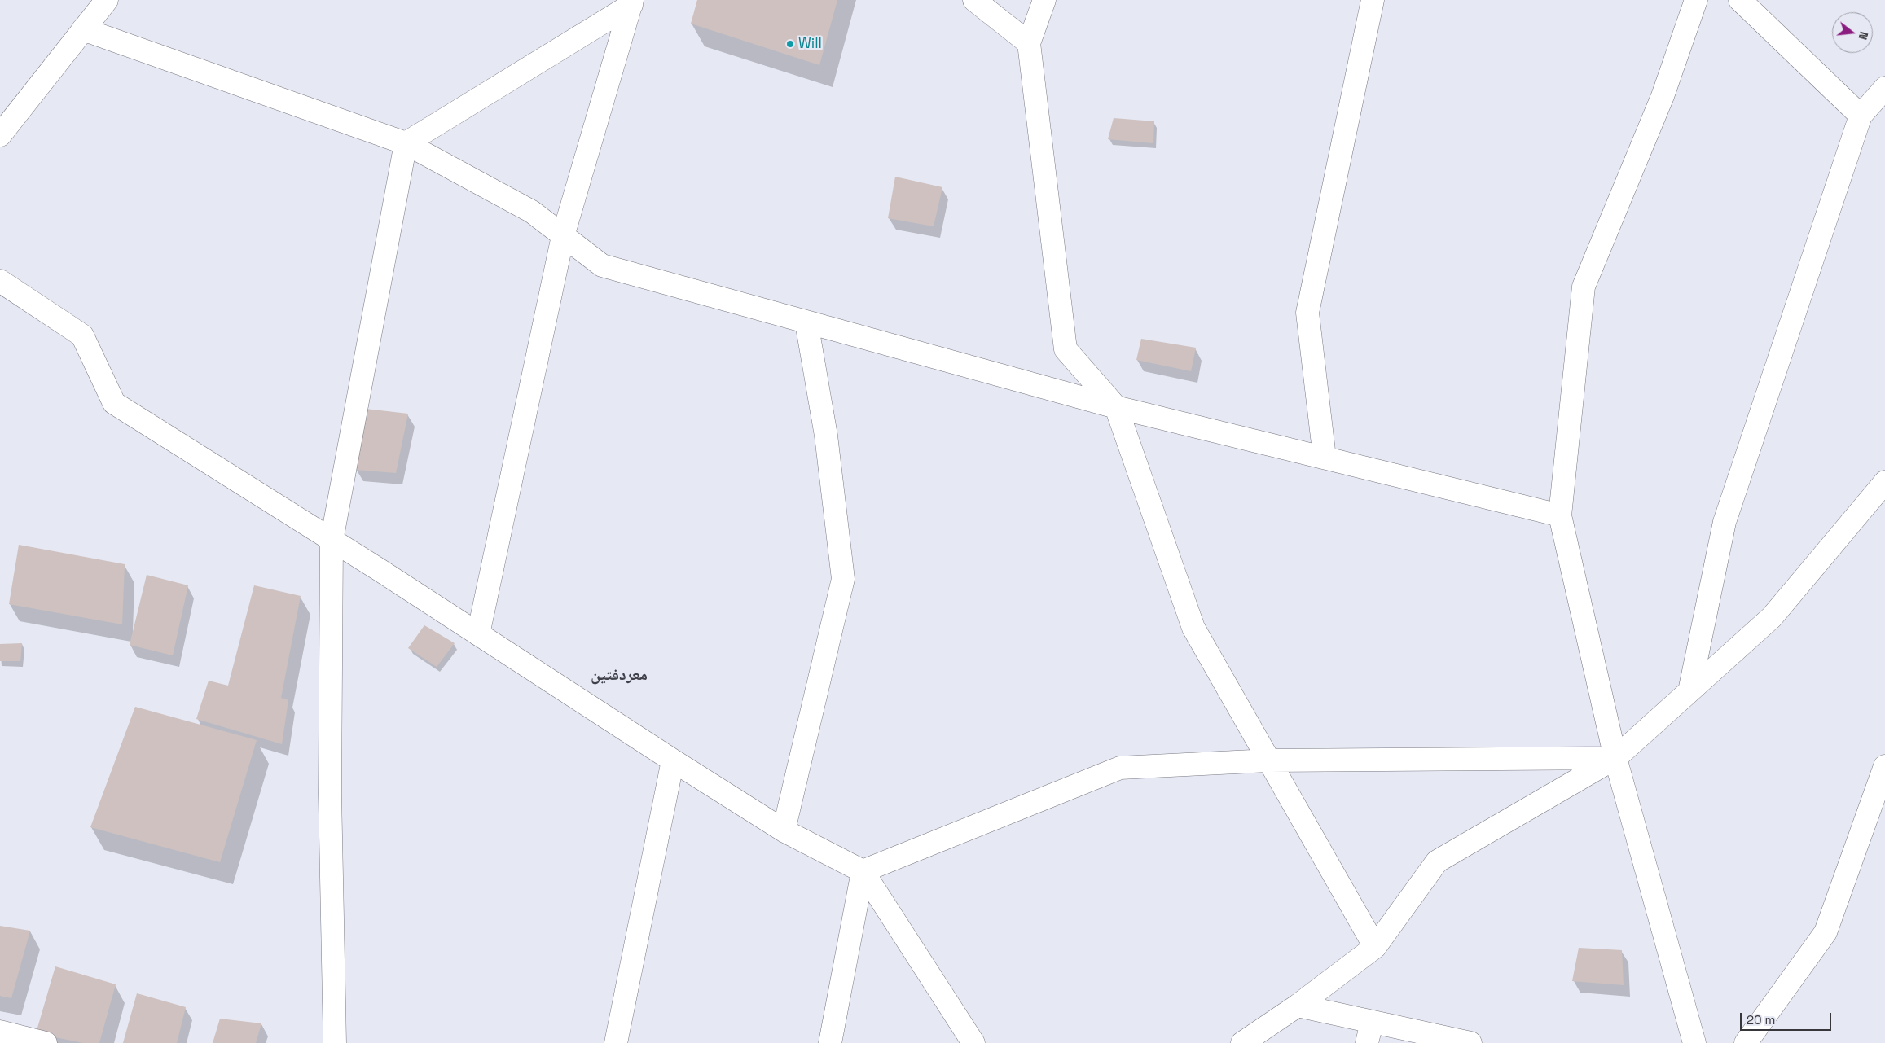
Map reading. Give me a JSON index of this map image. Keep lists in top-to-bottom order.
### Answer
{
  "districts": ["معردفتين"],
  "places": ["Will"],
  "scale_bar": "20 m",
  "north": "right"
}
